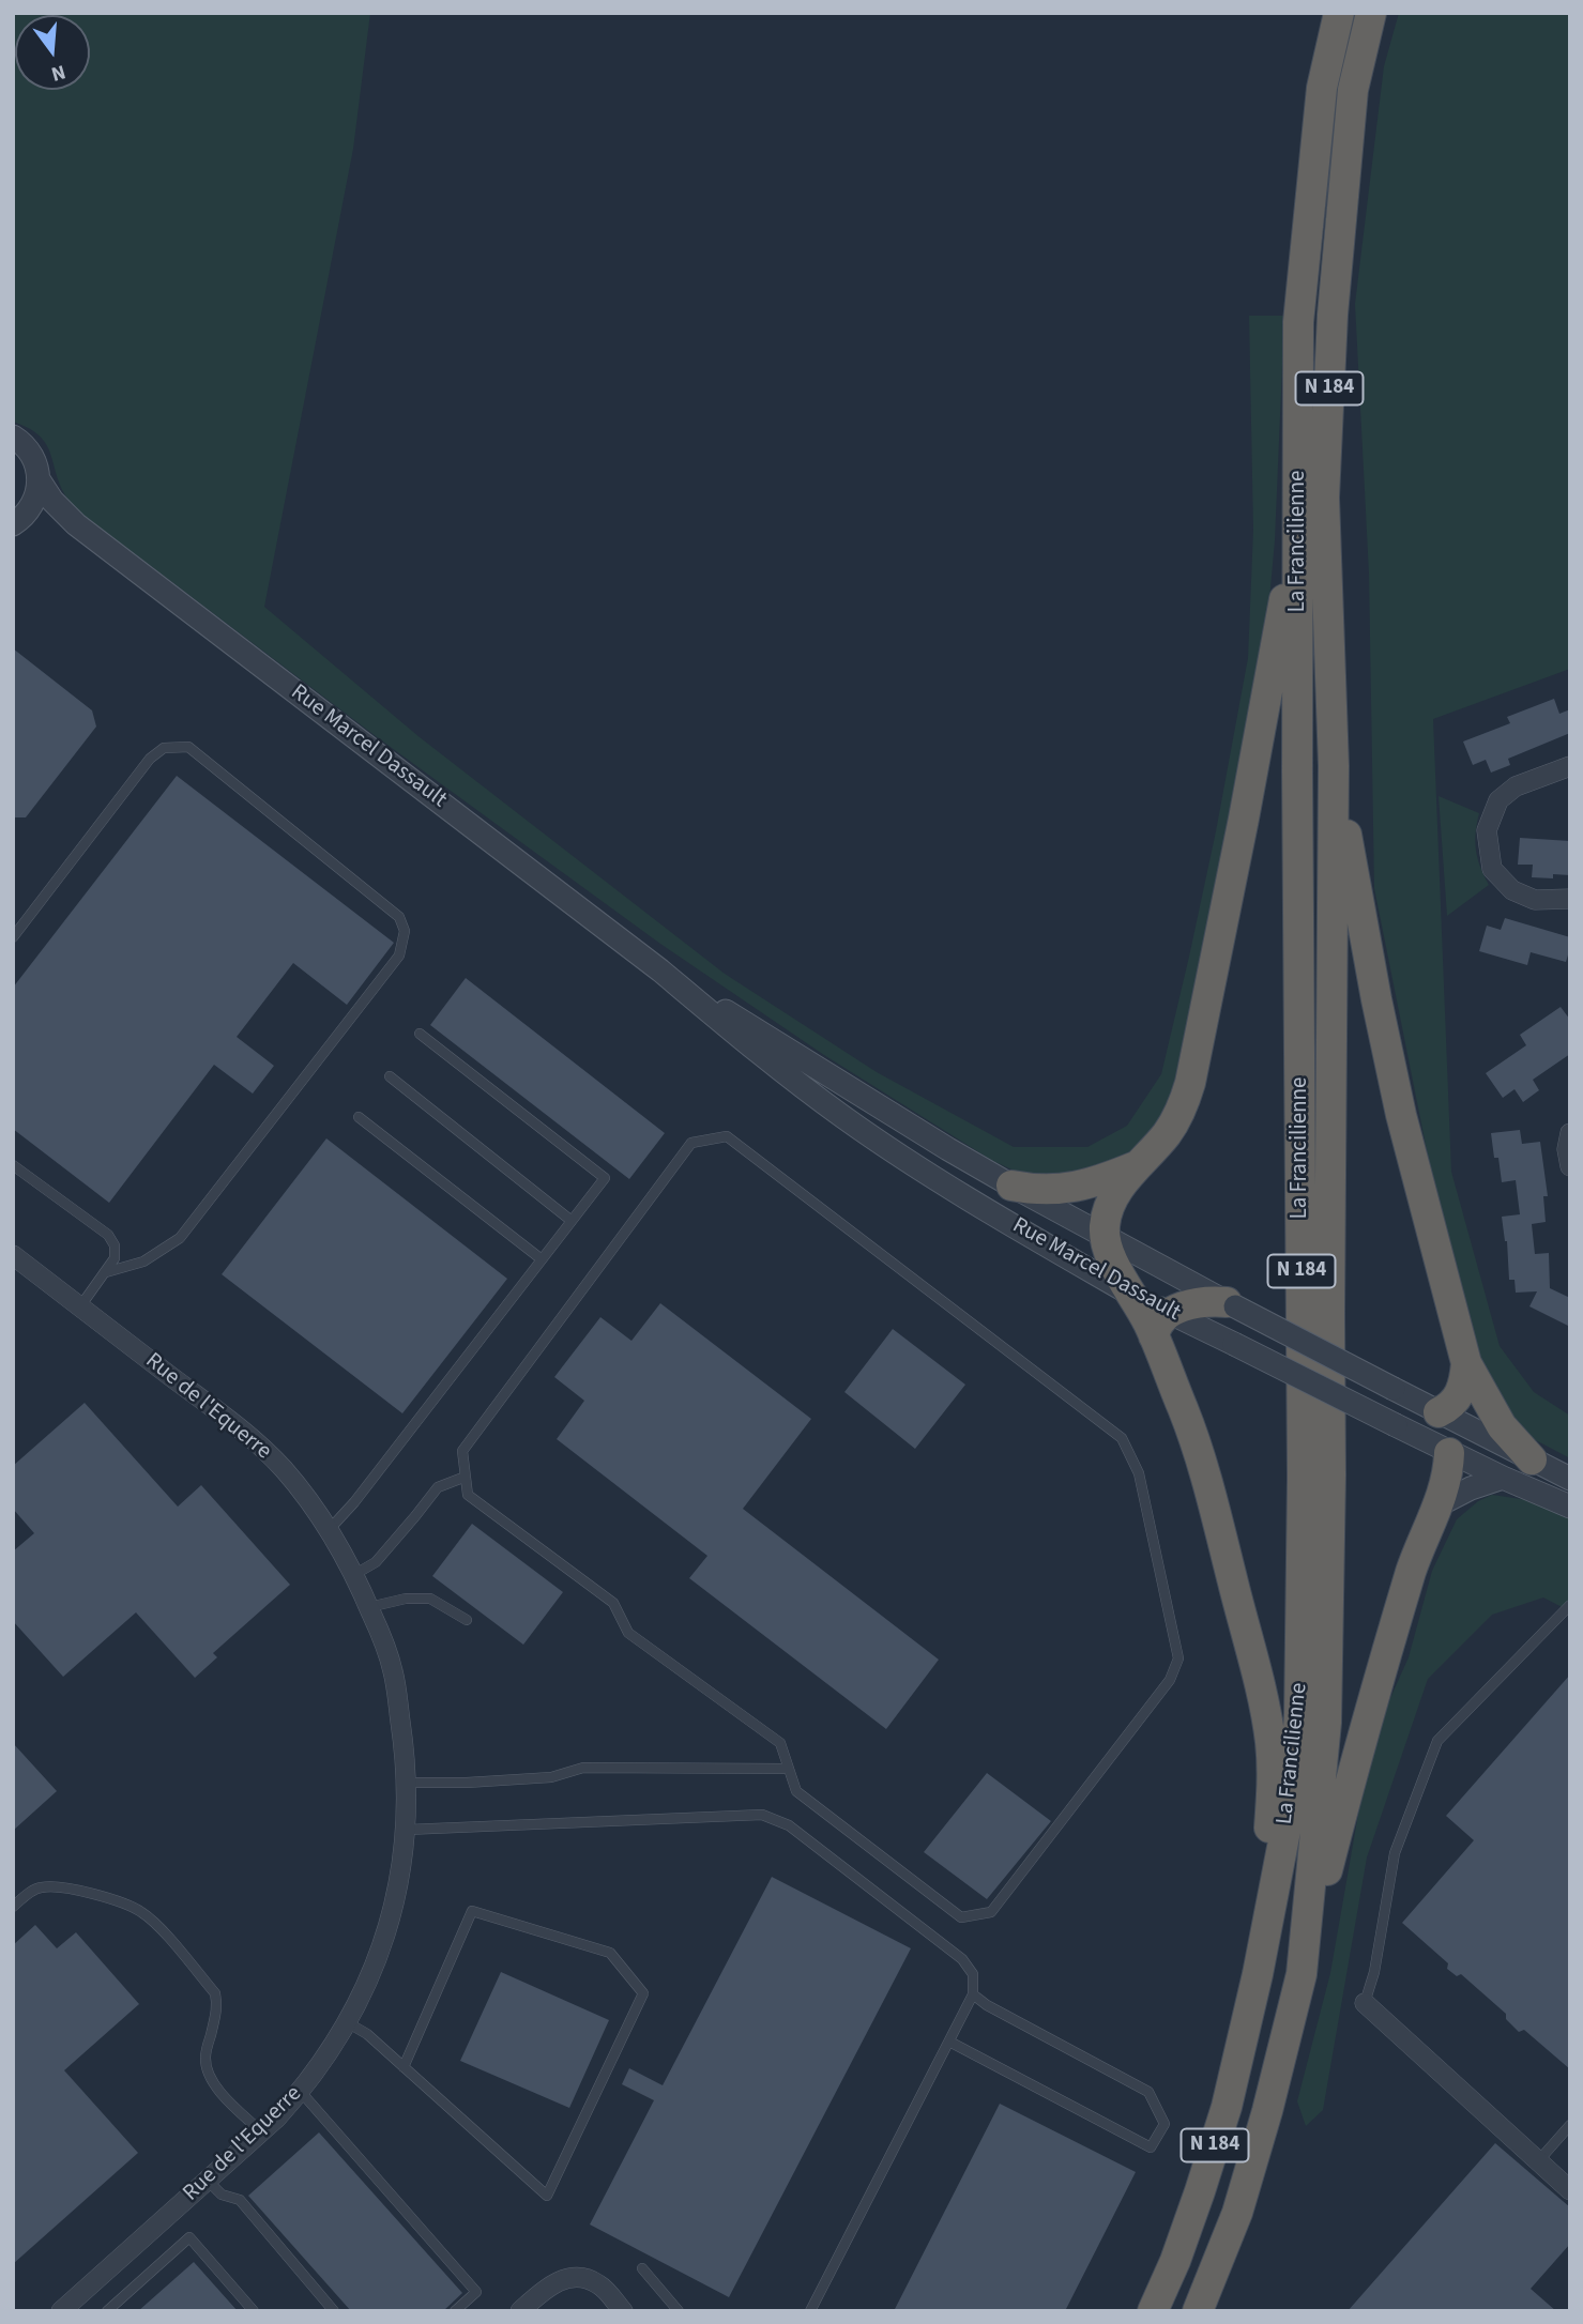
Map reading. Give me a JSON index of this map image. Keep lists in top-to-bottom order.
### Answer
{
  "streets": {
    "highway": ["N 184", "La Francilienne"],
    "street": ["Rue Marcel Dassault", "Rue de l'Equerre"]
  },
  "north": "bottom"
}
